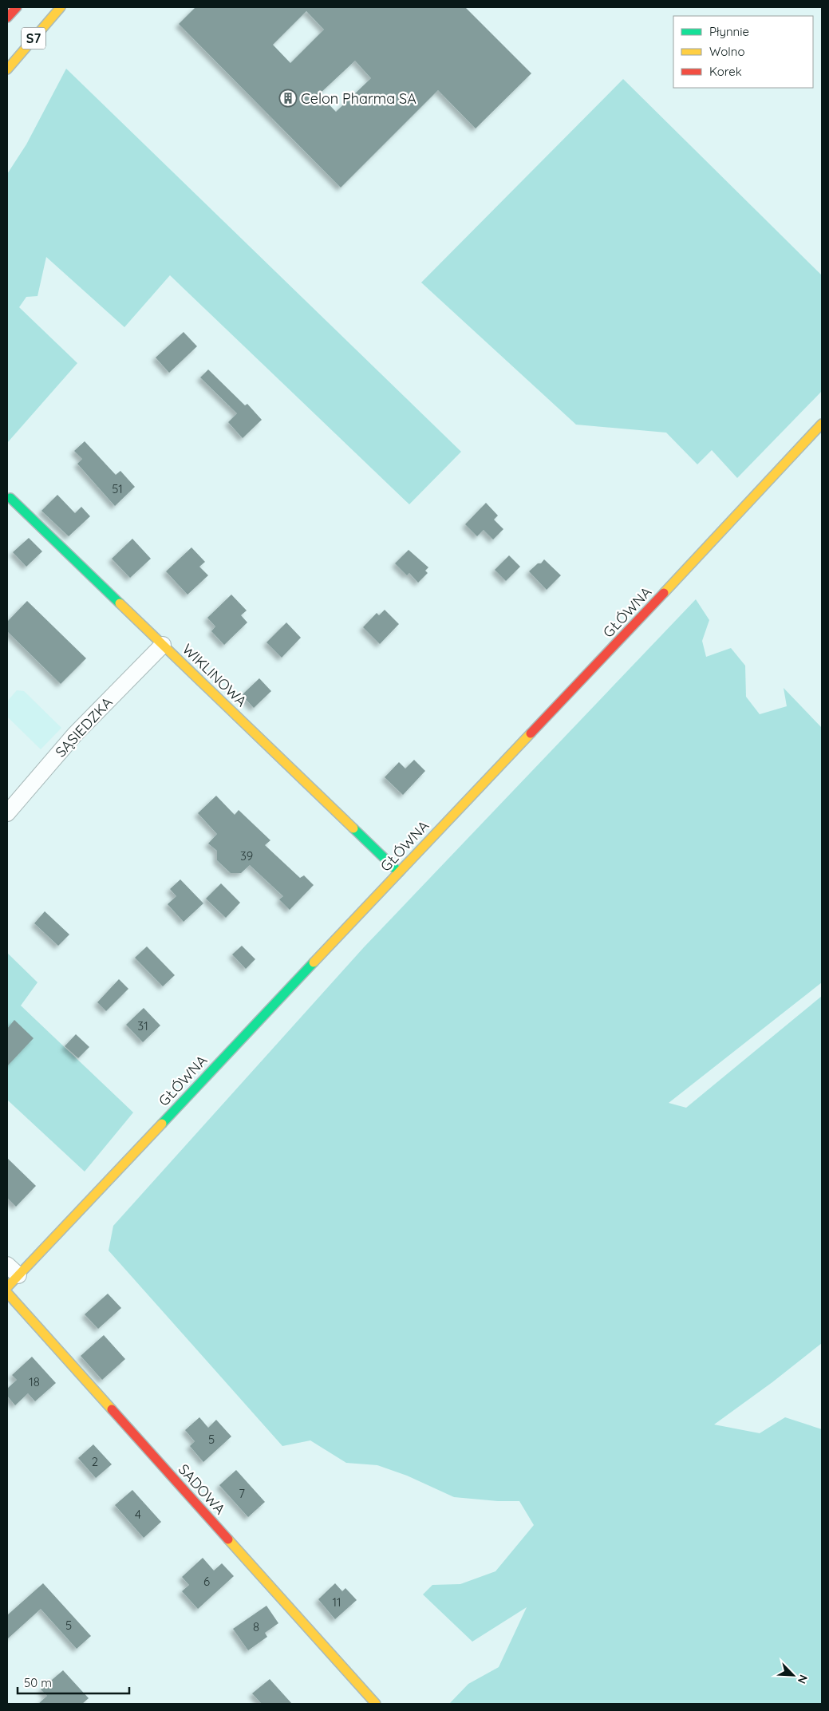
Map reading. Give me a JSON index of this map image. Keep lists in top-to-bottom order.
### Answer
{
  "streets": {
    "main road": [
      "S7",
      "GŁÓWNA",
      "WIKLINOWA",
      "SADOWA"
    ],
    "street": ["SĄSIEDZKA"]
  },
  "crossings": [
    ["GŁÓWNA", "WIKLINOWA"],
    ["WIKLINOWA", "SĄSIEDZKA"]
  ],
  "places": {
    "building": ["Celon Pharma SA"]
  },
  "house_numbers": [
    "51",
    "39",
    "31",
    "18",
    "5",
    "2",
    "7",
    "4",
    "6",
    "11",
    "5",
    "8"
  ],
  "legend": ["Płynnie", "Wolno", "Korek"],
  "scale_bar": "50 m",
  "north": "bottom right"
}
